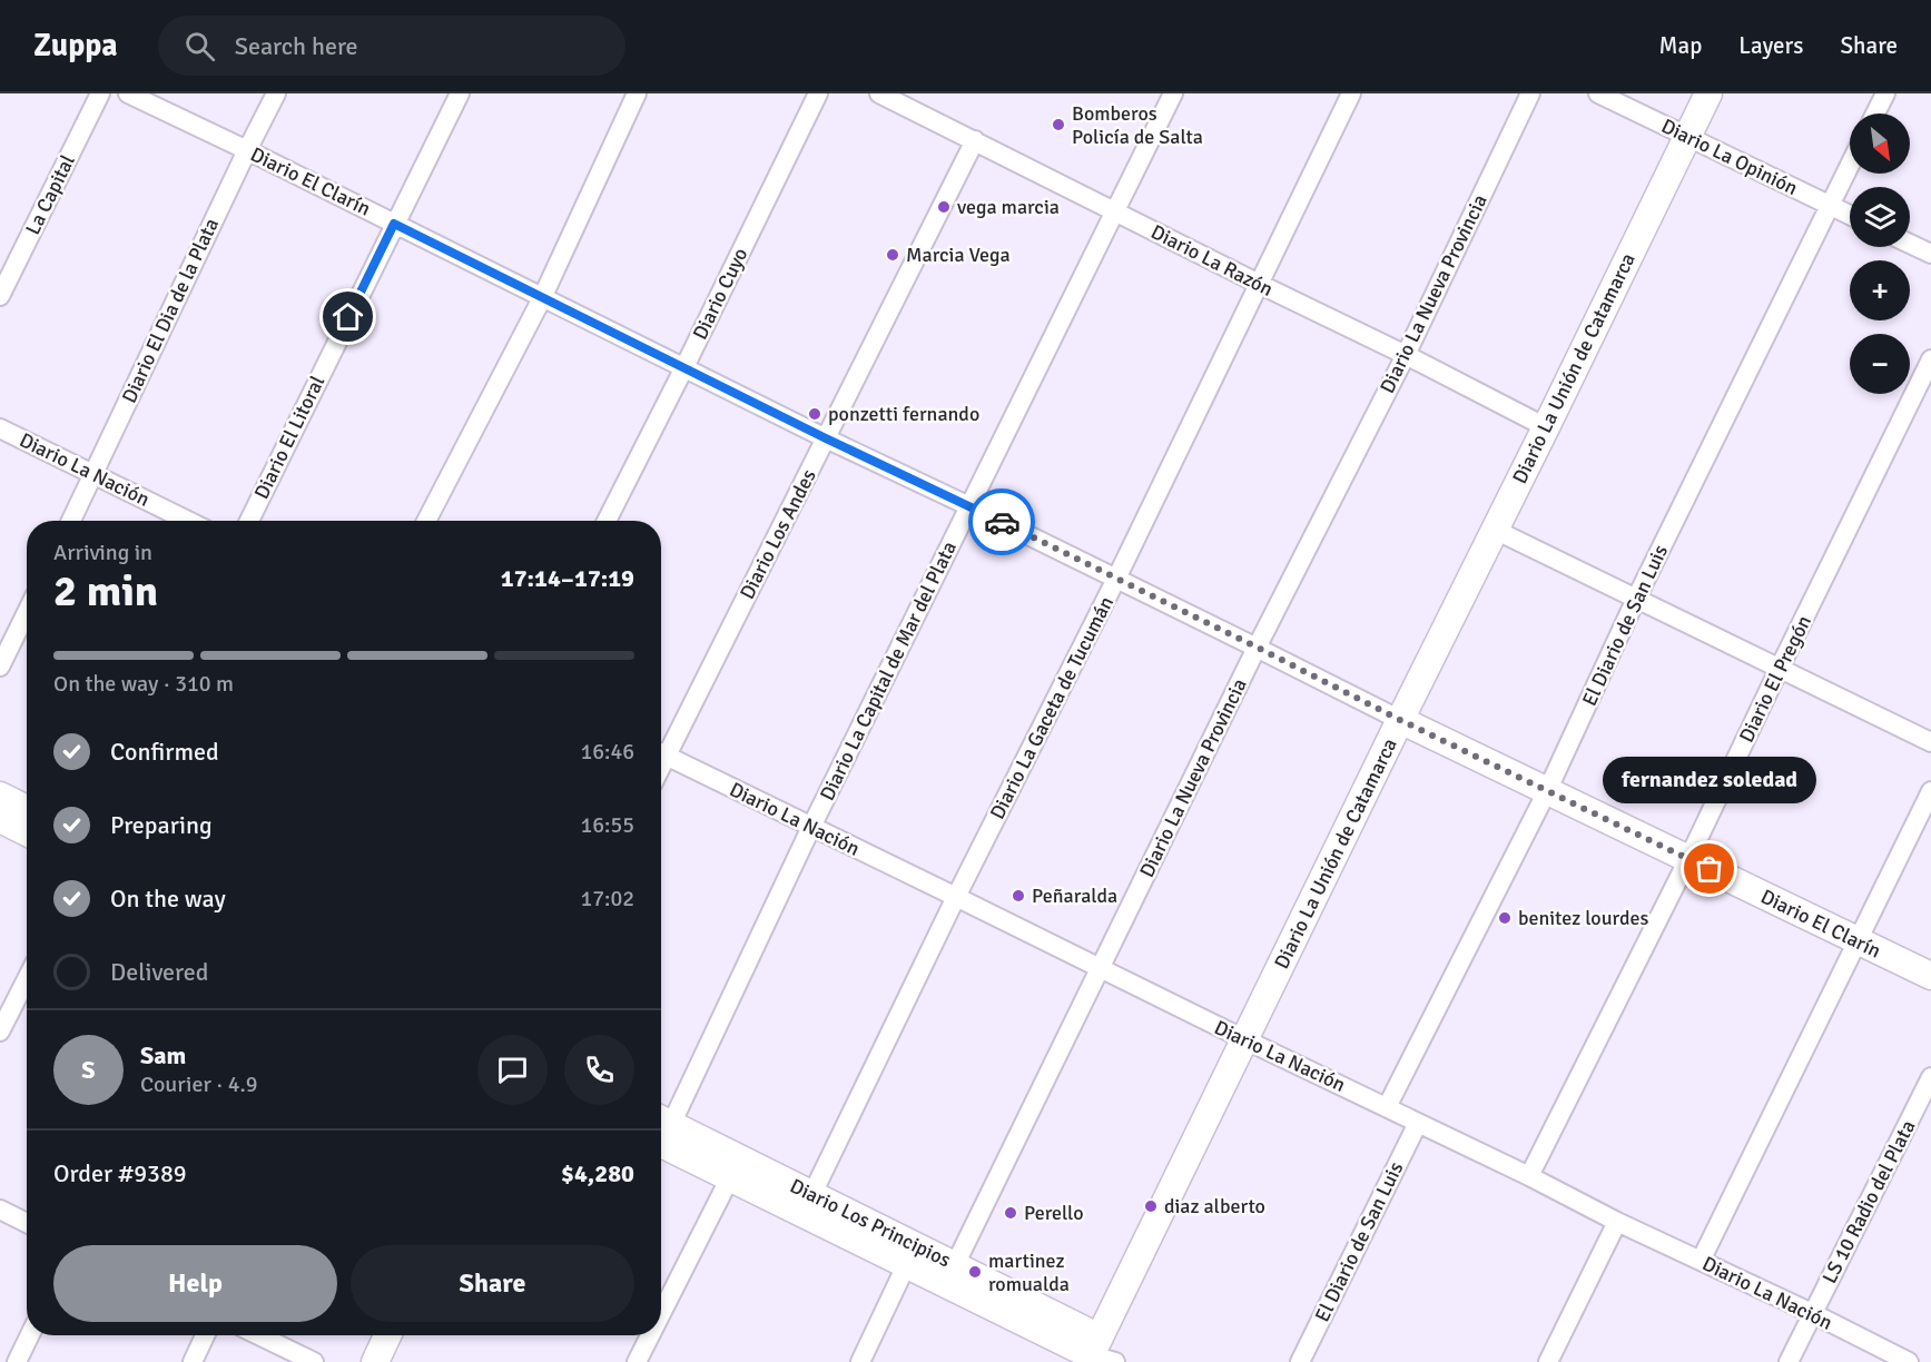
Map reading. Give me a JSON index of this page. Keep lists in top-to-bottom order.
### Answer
{
  "streets": {
    "street": [
      "Diario La Opinión",
      "Diario El Clarín",
      "La Capital",
      "Diario La Razón",
      "Diario Cuyo",
      "Diario La Nueva Provincia",
      "Diario El Dia de la Plata",
      "Diario La Unión de Catamarca",
      "Diario El Litoral",
      "Diario La Nación",
      "Diario Los Andes",
      "El Diario de San Luis",
      "Diario La Capital de Mar del Plata",
      "Diario El Pregón",
      "Diario La Gaceta de Tucumán",
      "LS 10 Radio del Plata",
      "Diario Los Principios"
    ]
  },
  "crossings": [
    ["Diario La Opinión", "Diario La Unión de Catamarca"],
    ["Diario La Opinión", "El Diario de San Luis"],
    ["Diario El Clarín", "Diario Cuyo"],
    ["Diario El Clarín", "Diario La Nueva Provincia"],
    ["Diario El Clarín", "Diario El Dia de la Plata"],
    ["Diario El Clarín", "Diario La Unión de Catamarca"],
    ["Diario El Clarín", "Diario El Litoral"],
    ["Diario El Clarín", "Diario Los Andes"],
    ["Diario El Clarín", "El Diario de San Luis"],
    ["Diario El Clarín", "Diario La Capital de Mar del Plata"],
    ["Diario El Clarín", "Diario El Pregón"],
    ["Diario El Clarín", "Diario La Gaceta de Tucumán"],
    ["Diario La Razón", "Diario La Nueva Provincia"],
    ["Diario La Razón", "Diario La Unión de Catamarca"],
    ["Diario La Razón", "Diario Los Andes"],
    ["Diario La Razón", "Diario La Capital de Mar del Plata"],
    ["Diario La Razón", "Diario La Gaceta de Tucumán"],
    ["Diario La Nueva Provincia", "Diario La Nación"],
    ["Diario La Nueva Provincia", "Diario Los Principios"],
    ["Diario El Dia de la Plata", "Diario La Nación"],
    ["Diario La Unión de Catamarca", "Diario La Nación"],
    ["Diario La Unión de Catamarca", "Diario Los Principios"],
    ["Diario La Nación", "El Diario de San Luis"],
    ["Diario La Nación", "Diario La Capital de Mar del Plata"],
    ["Diario La Nación", "Diario El Pregón"],
    ["Diario La Nación", "Diario La Gaceta de Tucumán"],
    ["Diario La Nación", "LS 10 Radio del Plata"],
    ["Diario La Gaceta de Tucumán", "Diario Los Principios"]
  ],
  "places": [
    "Bomberos Policía de Salta",
    "vega marcia",
    "Marcia Vega",
    "ponzetti fernando",
    "fernandez soledad",
    "Peñaralda",
    "benitez lourdes",
    "diaz alberto",
    "Perello",
    "martinez romualda"
  ],
  "north": "bottom right",
  "page": {
    "header": "Zuppa",
    "search": "Search here",
    "nav": ["Map", "Layers", "Share"],
    "map_buttons": ["+", "−"],
    "heading": ["2 min", "Arriving in", "17:14–17:19"],
    "panel": [
      "Sam",
      "Courier · 4.9",
      "Order #9389",
      "$4,280"
    ],
    "bar": "On the way · 310 m",
    "list": [
      ["Confirmed", "16:46"],
      ["Preparing", "16:55"],
      ["On the way", "17:02"],
      "Delivered"
    ],
    "bubble": "fernandez soledad",
    "round": "S",
    "buttons": ["Help", "Share"]
  }
}
